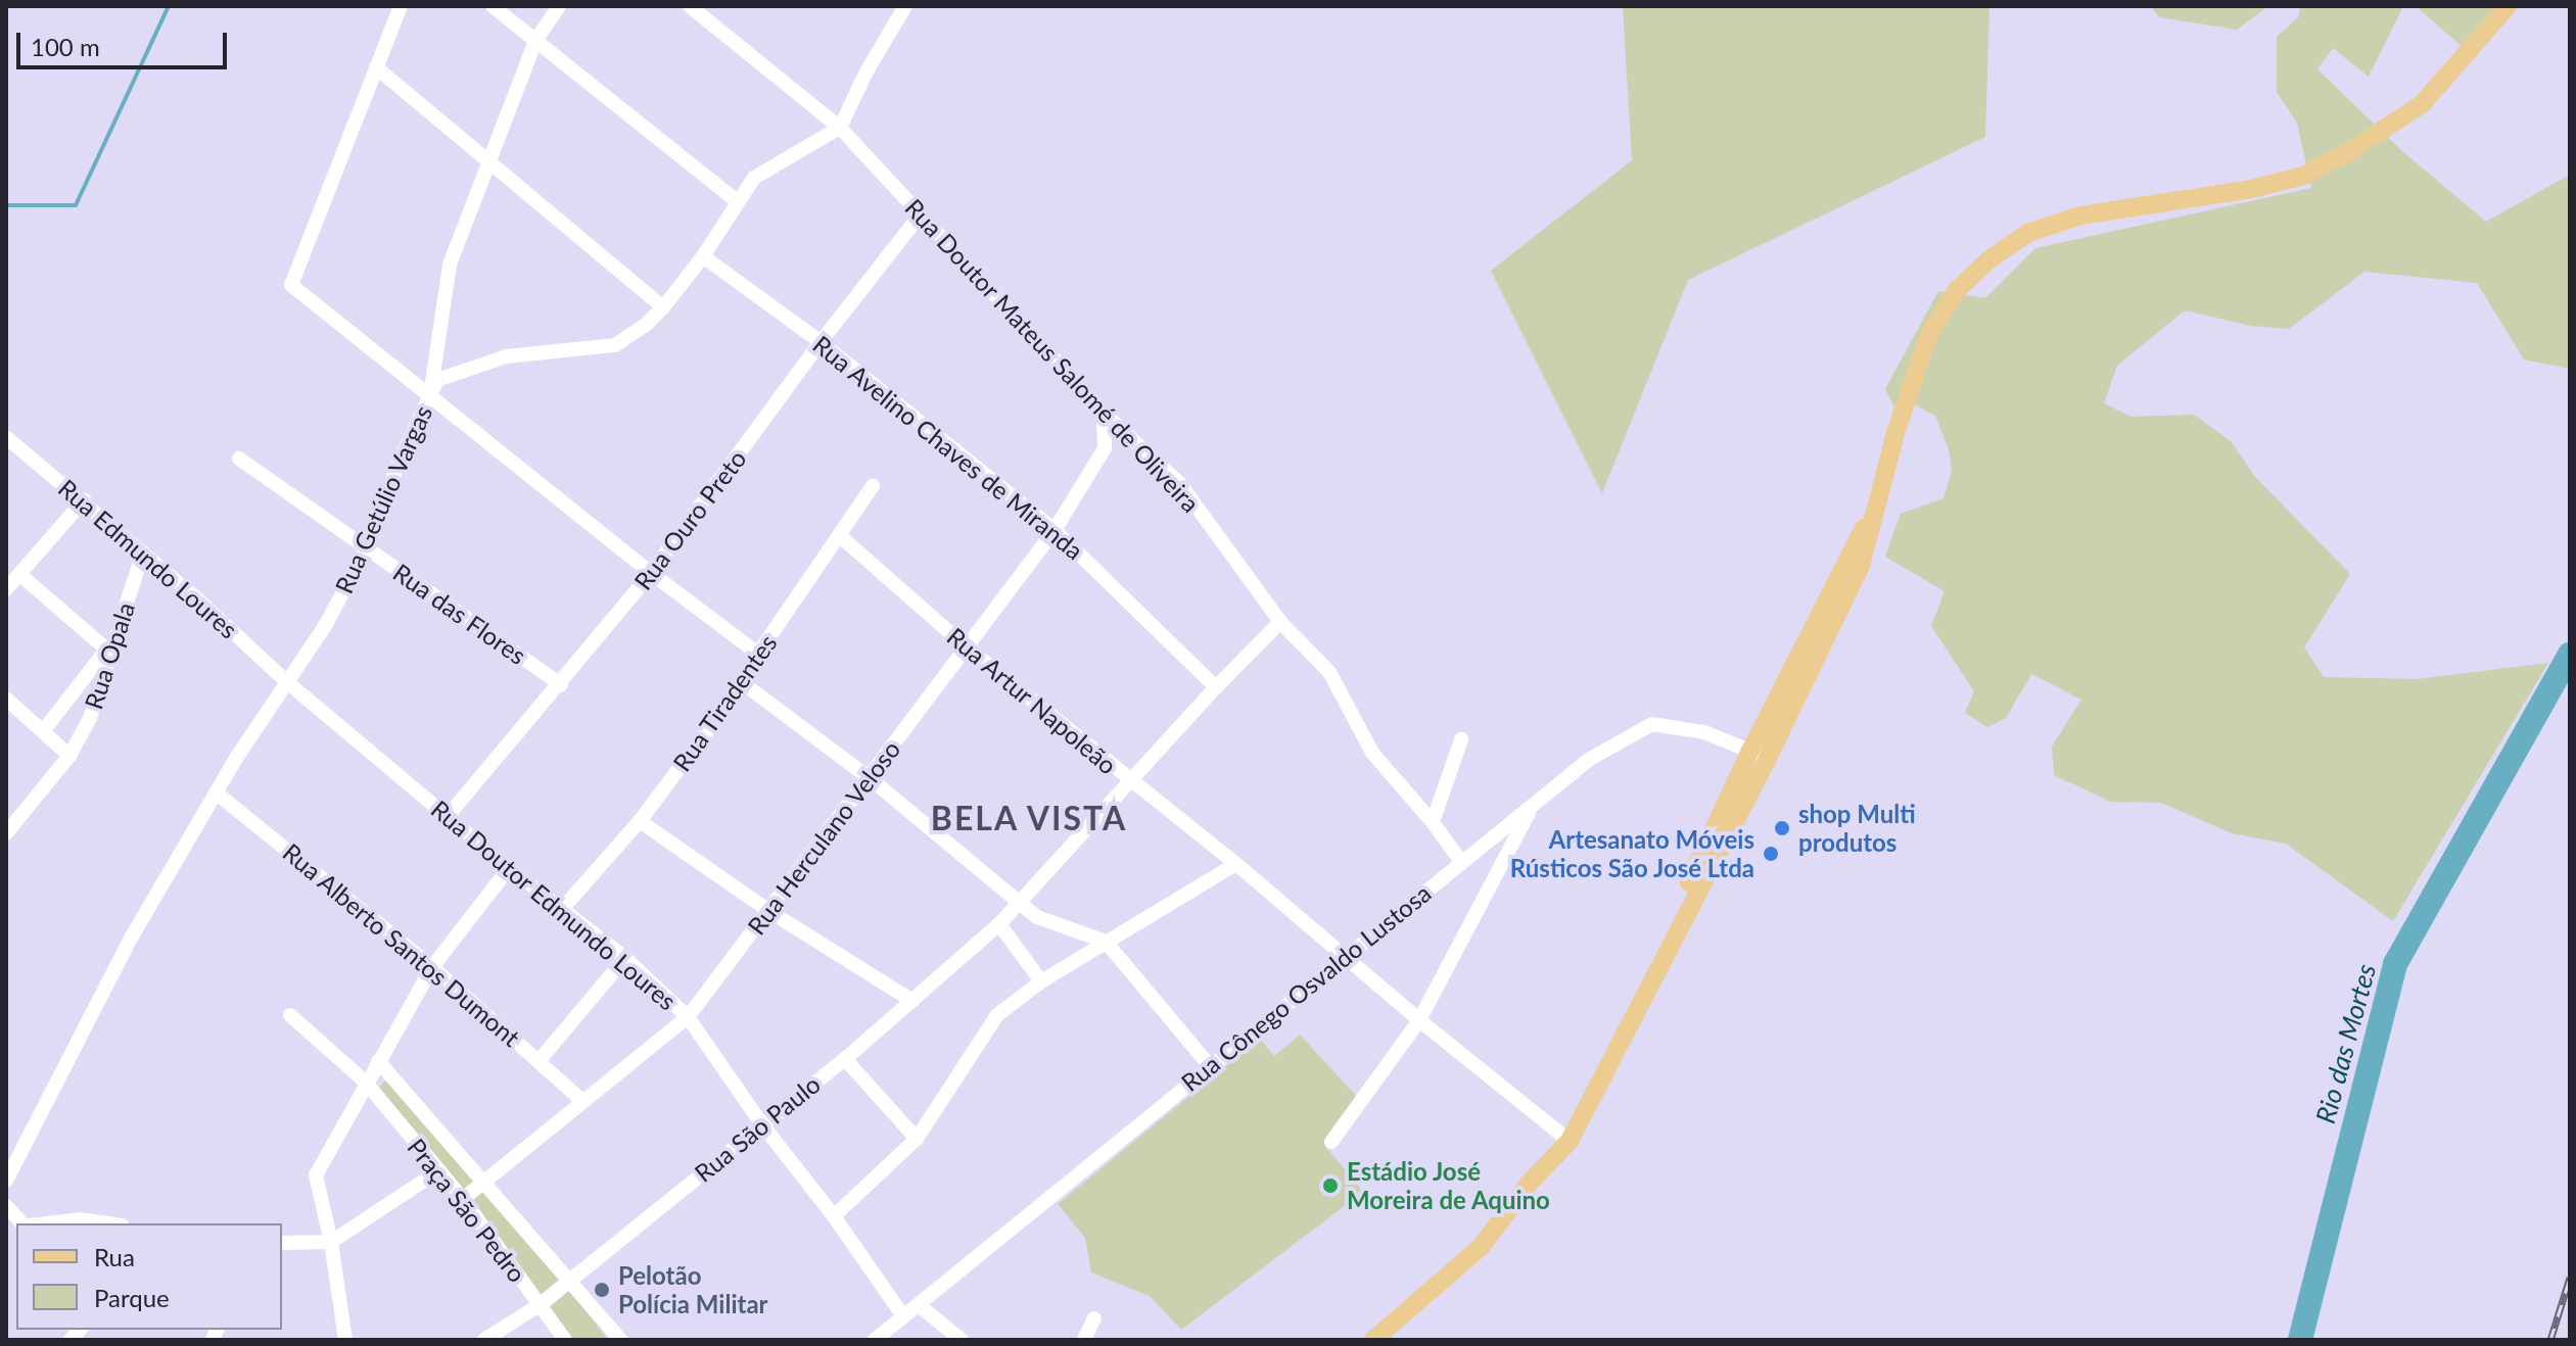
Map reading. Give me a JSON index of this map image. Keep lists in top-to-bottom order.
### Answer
{
  "streets": {
    "street": [
      "Rua Doutor Mateus Salomé de Oliveira",
      "Rua Avelino Chaves de Miranda",
      "Rua Getúlio Vargas",
      "Rua Ouro Preto",
      "Rua Edmundo Loures",
      "Rua das Flores",
      "Rua Opala",
      "Rua Artur Napoleão",
      "Rua Tiradentes",
      "Rua Herculano Veloso",
      "Rua Doutor Edmundo Loures",
      "Rua Alberto Santos Dumont",
      "Rua Cônego Osvaldo Lustosa",
      "Rua São Paulo",
      "Praça São Pedro"
    ]
  },
  "crossings": [
    ["Rua Doutor Mateus Salomé de Oliveira", "Rua Getúlio Vargas"],
    ["Rua Doutor Mateus Salomé de Oliveira", "Rua Ouro Preto"],
    ["Rua Doutor Mateus Salomé de Oliveira", "Rua Herculano Veloso"],
    ["Rua Doutor Mateus Salomé de Oliveira", "Rua Cônego Osvaldo Lustosa"],
    ["Rua Doutor Mateus Salomé de Oliveira", "Rua São Paulo"],
    ["Rua Avelino Chaves de Miranda", "Rua Getúlio Vargas"],
    ["Rua Avelino Chaves de Miranda", "Rua Ouro Preto"],
    ["Rua Avelino Chaves de Miranda", "Rua Herculano Veloso"],
    ["Rua Avelino Chaves de Miranda", "Rua São Paulo"],
    ["Rua Getúlio Vargas", "Rua Edmundo Loures"],
    ["Rua Getúlio Vargas", "Rua das Flores"],
    ["Rua Getúlio Vargas", "Rua Doutor Edmundo Loures"],
    ["Rua Getúlio Vargas", "Rua Alberto Santos Dumont"],
    ["Rua Ouro Preto", "Rua das Flores"],
    ["Rua Ouro Preto", "Rua Doutor Edmundo Loures"],
    ["Rua Edmundo Loures", "Rua Opala"],
    ["Rua Edmundo Loures", "Rua Doutor Edmundo Loures"],
    ["Rua Artur Napoleão", "Rua Tiradentes"],
    ["Rua Artur Napoleão", "Rua Herculano Veloso"],
    ["Rua Artur Napoleão", "Rua Cônego Osvaldo Lustosa"],
    ["Rua Artur Napoleão", "Rua São Paulo"],
    ["Rua Tiradentes", "Rua Doutor Edmundo Loures"],
    ["Rua Herculano Veloso", "Rua Doutor Edmundo Loures"],
    ["Rua Herculano Veloso", "Rua Alberto Santos Dumont"],
    ["Rua Herculano Veloso", "Praça São Pedro"],
    ["Rua Doutor Edmundo Loures", "Rua Cônego Osvaldo Lustosa"],
    ["Rua Doutor Edmundo Loures", "Rua São Paulo"],
    ["Rua São Paulo", "Praça São Pedro"]
  ],
  "districts": ["BELA VISTA"],
  "water": ["Rio das Mortes"],
  "places": [
    "shop Multi produtos",
    "Artesanato Móveis Rústicos São José Ltda",
    "Estádio José Moreira de Aquino",
    "Pelotão Polícia Militar"
  ],
  "legend": ["Rua", "Parque"],
  "scale_bar": "100 m"
}
